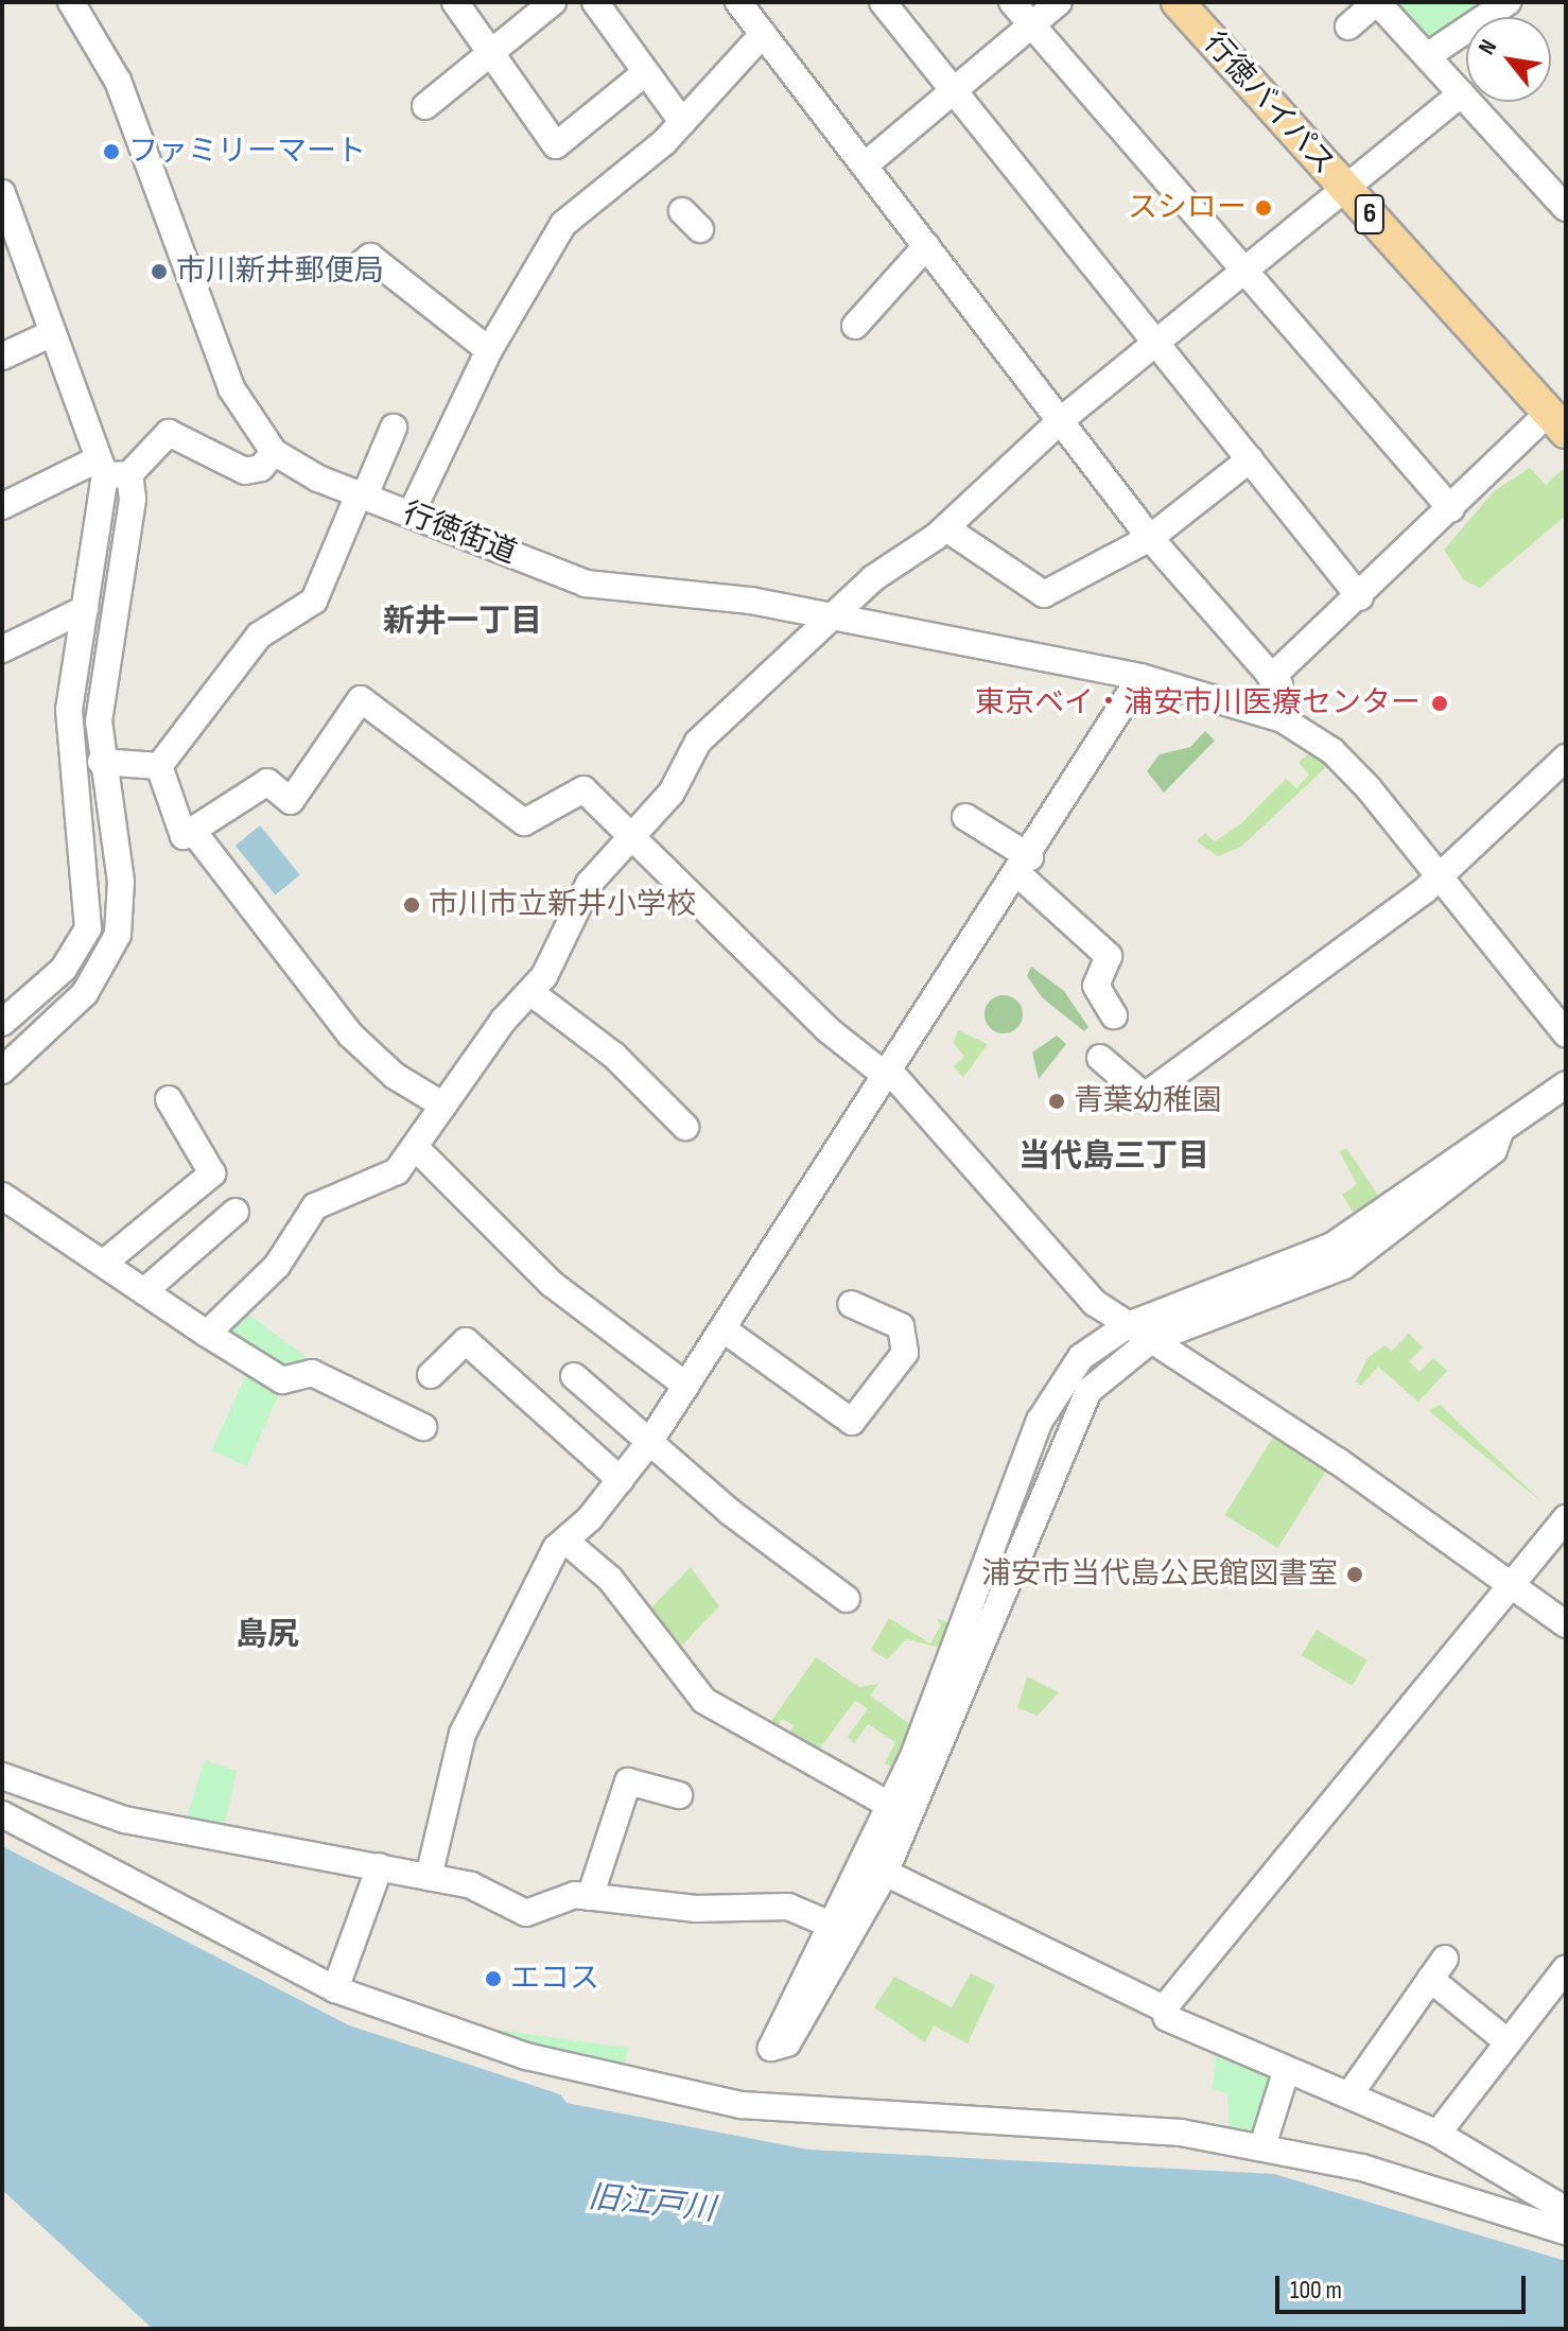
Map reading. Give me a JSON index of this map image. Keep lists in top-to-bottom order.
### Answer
{
  "streets": {
    "main road": ["行徳バイパス", "6"],
    "street": ["行徳街道"]
  },
  "districts": ["新井一丁目", "当代島三丁目", "島尻"],
  "water": ["旧江戸川"],
  "places": [
    "ファミリーマート",
    "スシロー",
    "市川新井郵便局",
    "東京ベイ・浦安市川医療センター",
    "市川市立新井小学校",
    "青葉幼稚園",
    "浦安市当代島公民館図書室",
    "エコス"
  ],
  "scale_bar": "100 m",
  "north": "top left"
}
